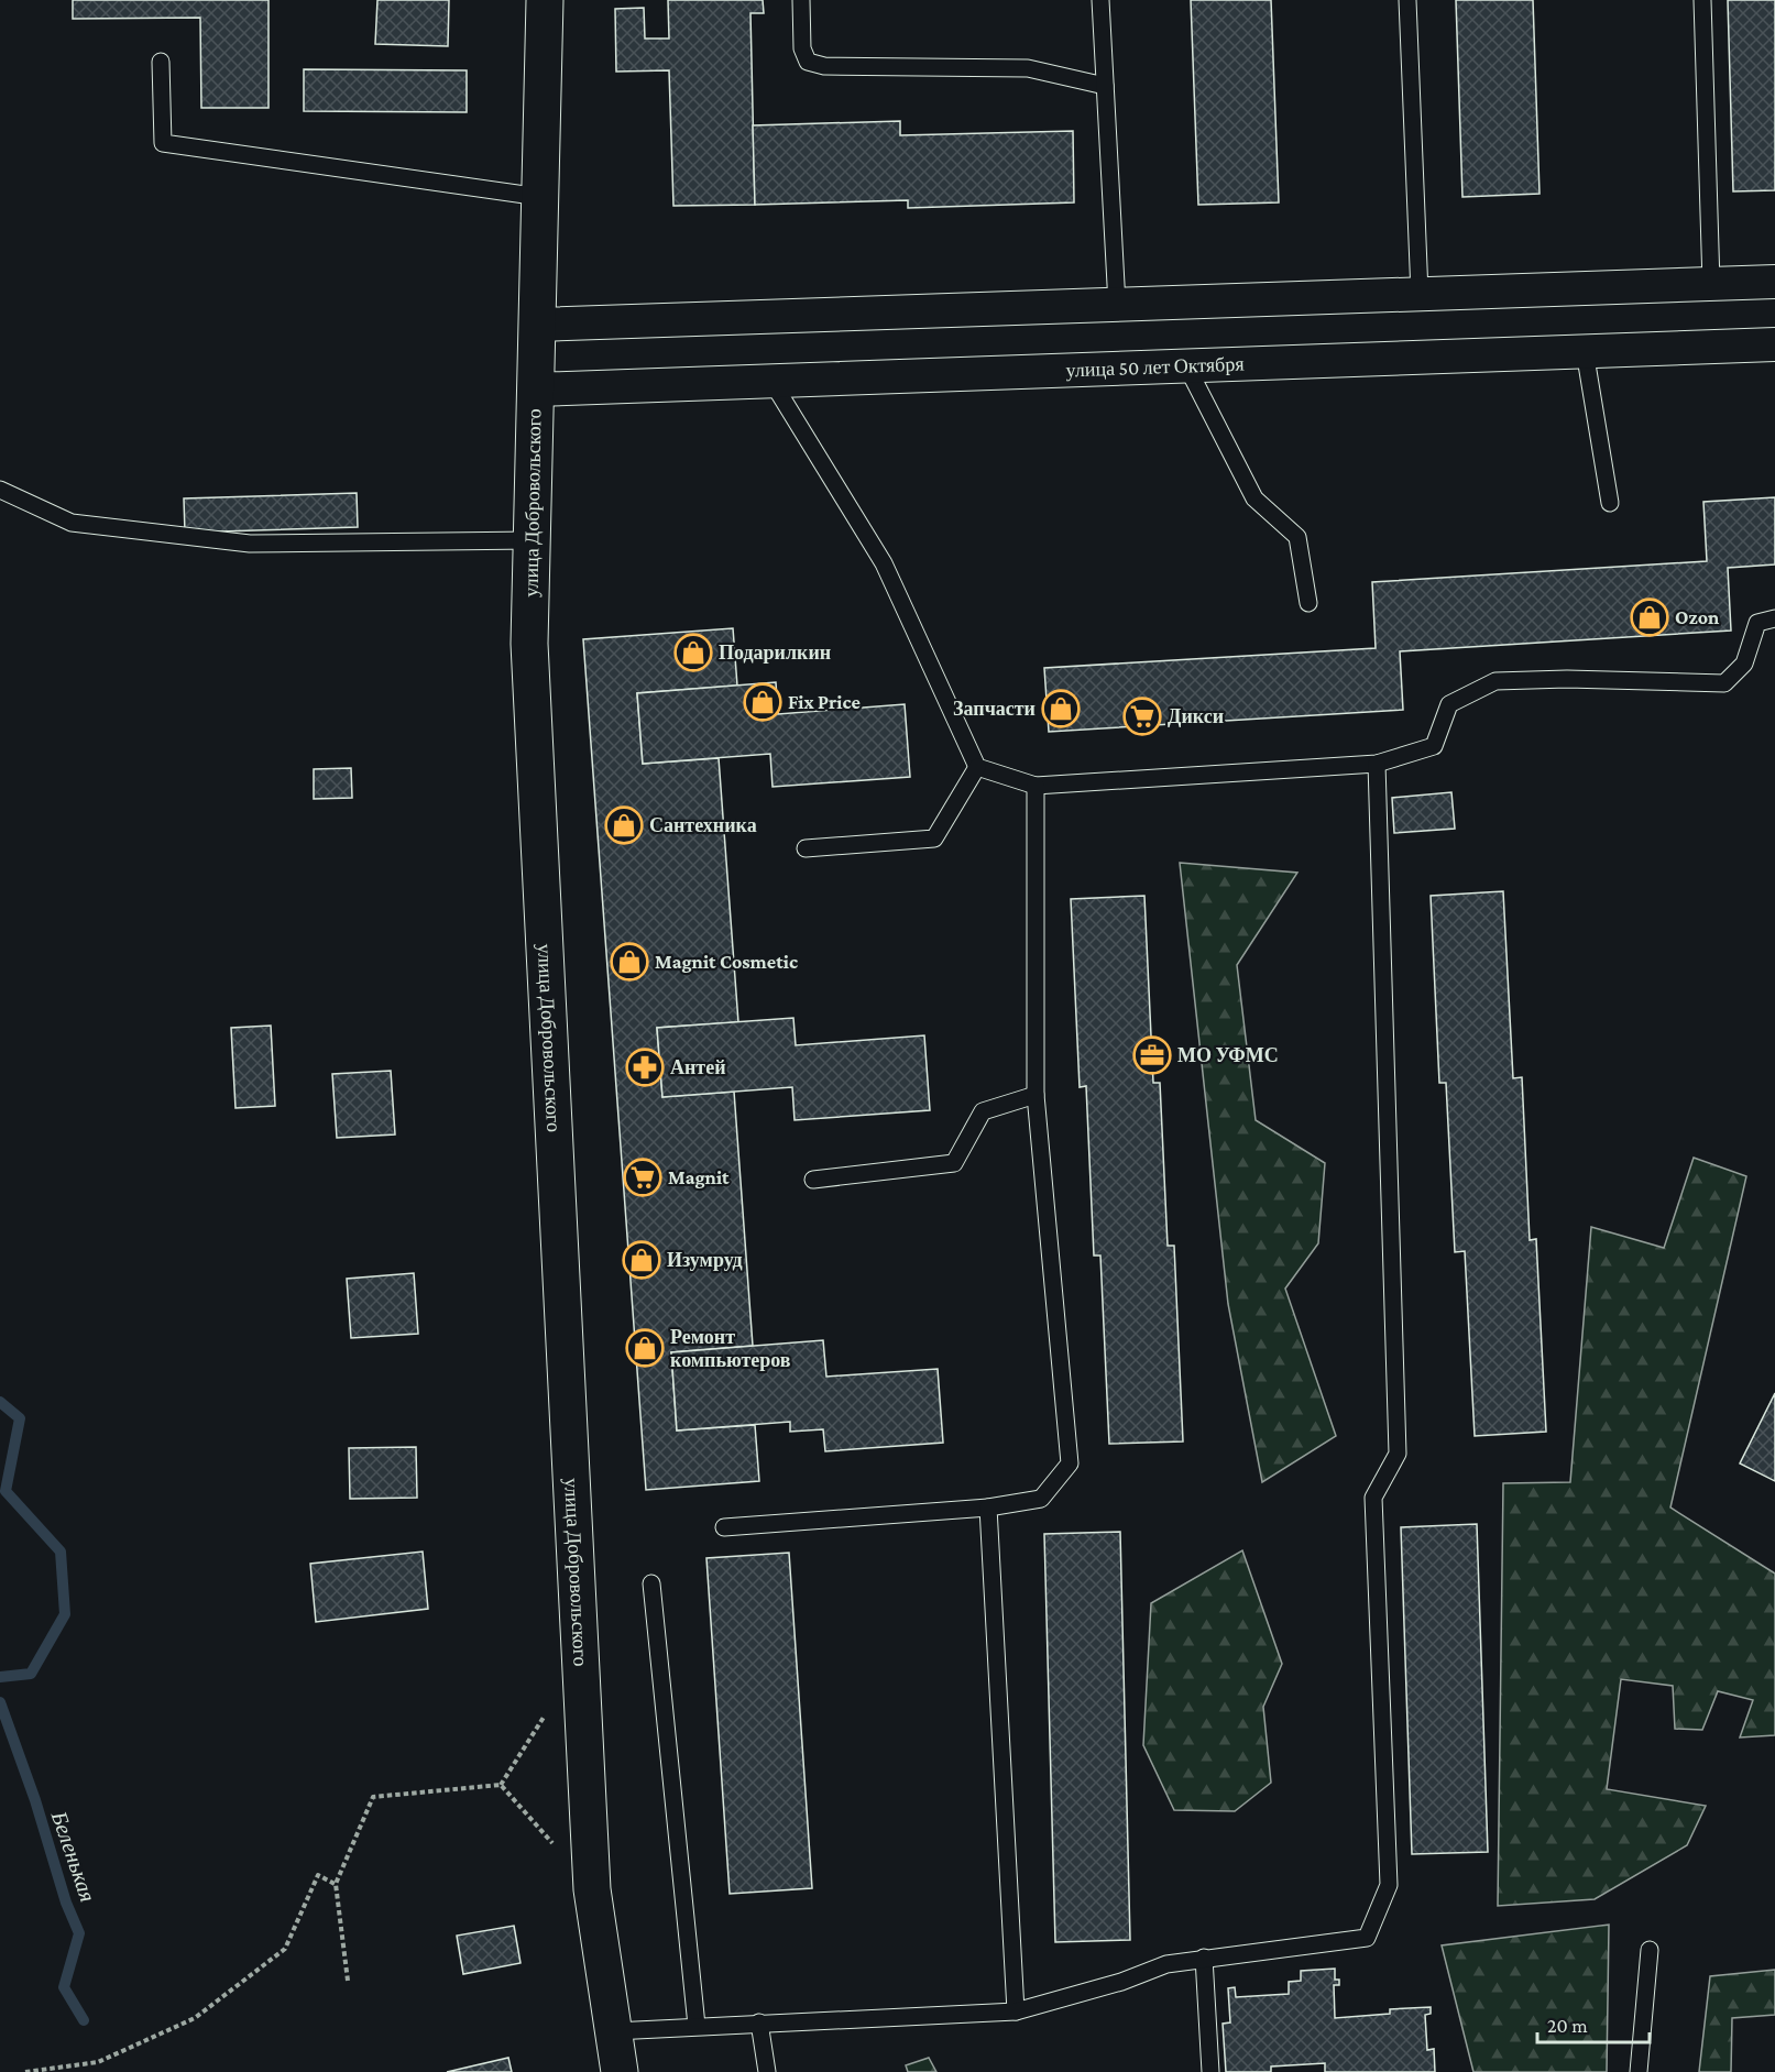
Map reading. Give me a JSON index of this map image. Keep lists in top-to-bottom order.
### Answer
{
  "streets": {
    "street": ["улица 50 лет Октября", "улица Добровольского"]
  },
  "crossings": [
    ["улица 50 лет Октября", "улица Добровольского"]
  ],
  "water": ["Беленькая"],
  "places": {
    "shop": [
      "Ozon",
      "Подарилкин",
      "Fix Price",
      "Запчасти",
      "Сантехника",
      "Magnit Cosmetic",
      "Изумруд",
      "Ремонт компьютеров"
    ],
    "supermarket": ["Дикси", "Magnit"],
    "office": ["МО УФМС"],
    "pharmacy": ["Антей"]
  },
  "scale_bar": "20 m"
}
